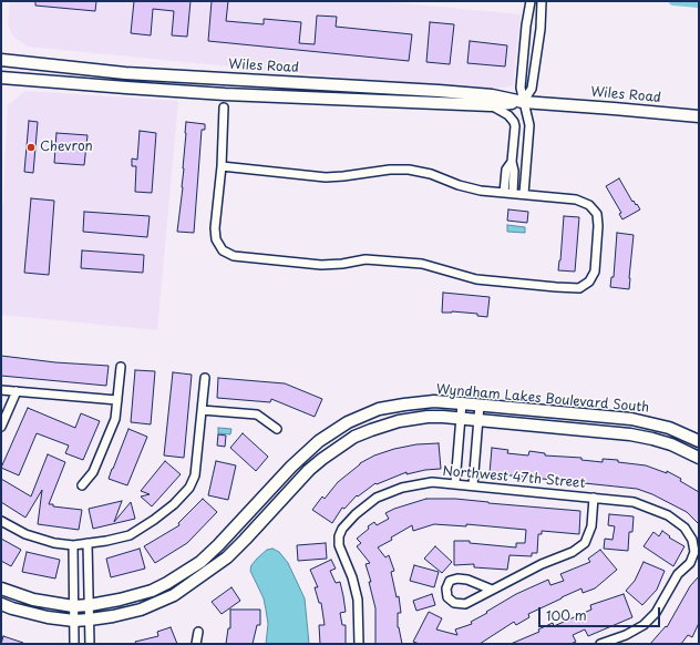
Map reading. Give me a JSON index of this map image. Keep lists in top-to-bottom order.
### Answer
{
  "streets": {
    "street": ["Wiles Road", "Wyndham Lakes Boulevard South", "Northwest 47th Street"]
  },
  "places": ["Chevron"],
  "scale_bar": "100 m"
}
